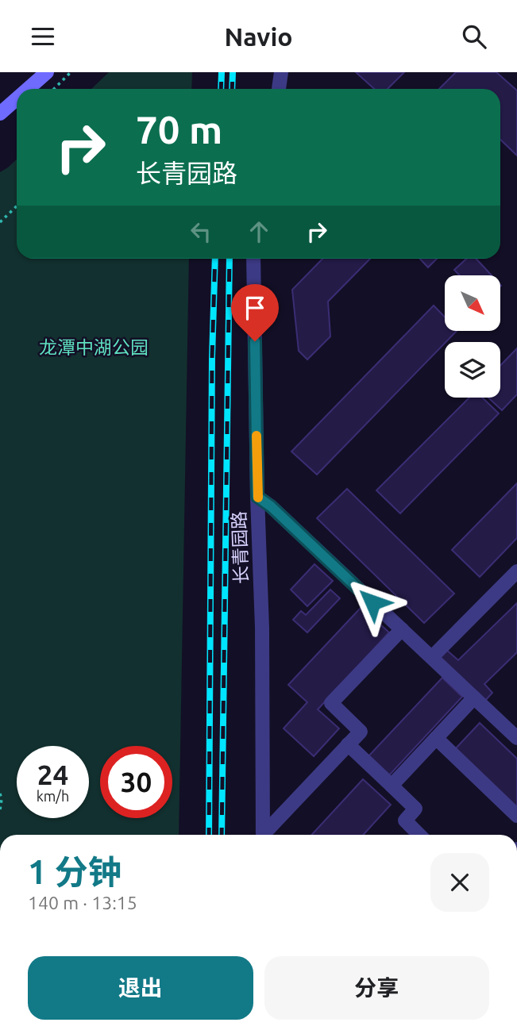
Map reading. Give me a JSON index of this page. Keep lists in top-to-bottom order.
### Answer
{
  "streets": {
    "street": ["长青园路"]
  },
  "parks": ["龙潭中湖公园"],
  "north": "bottom right",
  "page": {
    "header": "Navio",
    "turn": ["70 m", "长青园路"],
    "speed": "24 km/h",
    "limit": "30",
    "heading": ["1 分钟", "140 m · 13:15"],
    "buttons": ["退出", "分享"]
  }
}
